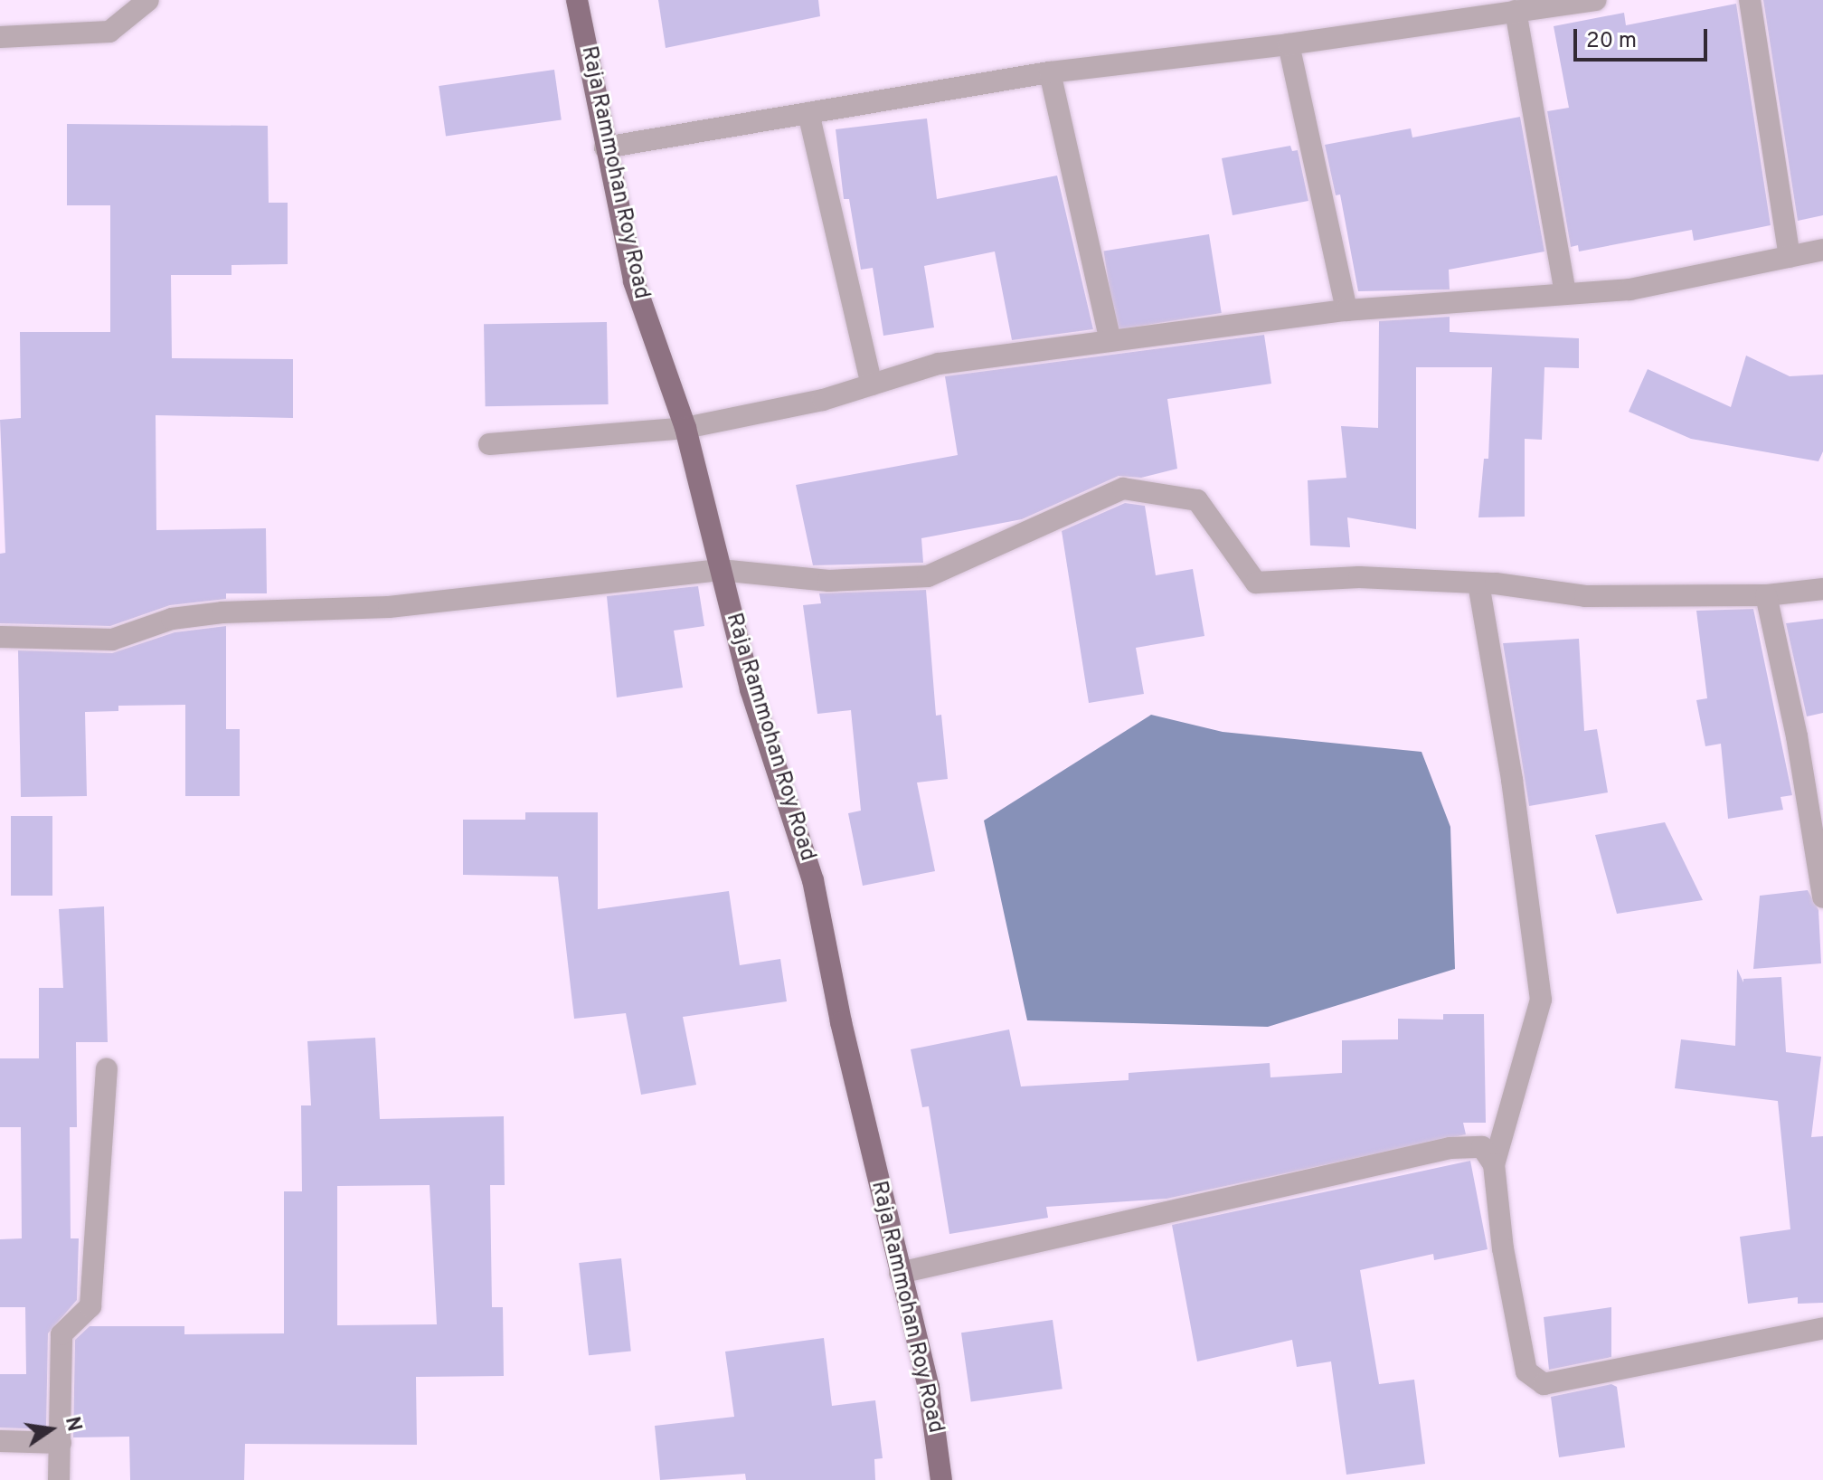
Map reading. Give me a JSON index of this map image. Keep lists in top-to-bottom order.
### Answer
{
  "streets": {
    "main road": ["Raja Rammohan Roy Road"]
  },
  "scale_bar": "20 m",
  "north": "right"
}
